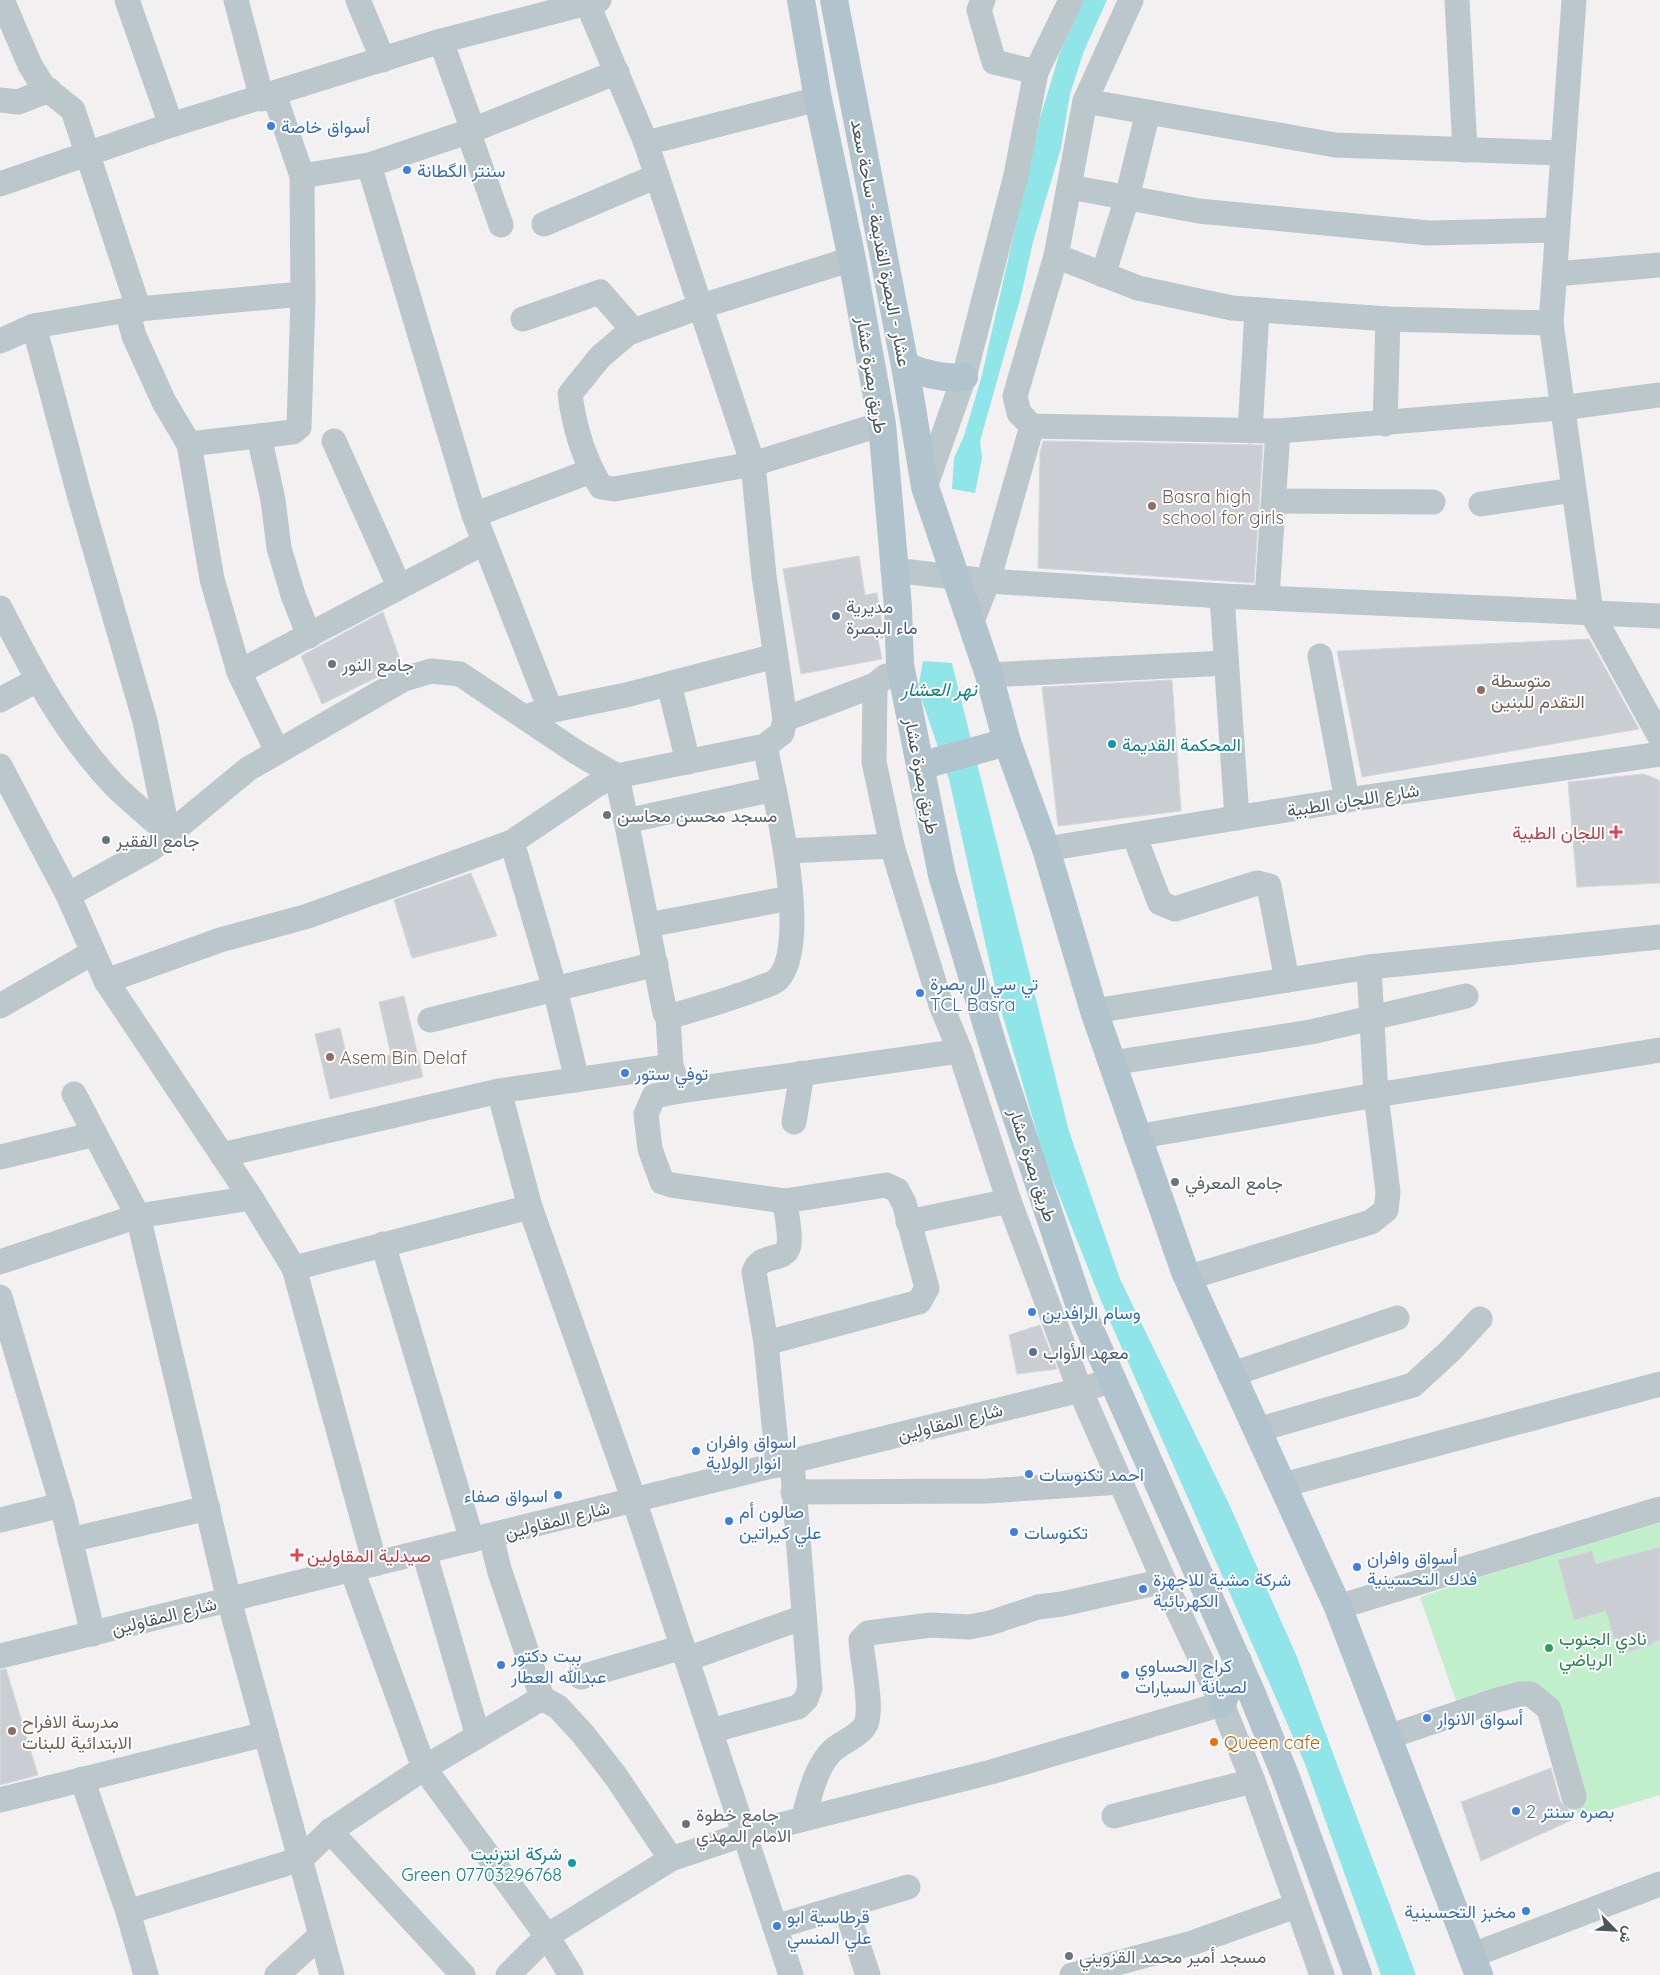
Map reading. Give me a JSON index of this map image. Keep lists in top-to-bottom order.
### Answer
{
  "streets": {
    "main road": ["عشار - البصرة القديمة - ساحة سعد", "طريق بصرة عشار"],
    "street": ["شارع اللجان الطبية", "شارع المقاولين"]
  },
  "crossings": [
    ["عشار - البصرة القديمة - ساحة سعد", "شارع اللجان الطبية"],
    ["طريق بصرة عشار", "شارع المقاولين"]
  ],
  "water": ["نهر العشار"],
  "places": {
    "other": [
      "أسواق خاصة",
      "سنتر الگطانة",
      "Basra high school for girls",
      "مديرية ماء البصرة",
      "جامع النور",
      "متوسطة التقدم للبنين",
      "المحكمة القديمة",
      "مسجد محسن محاسن",
      "جامع الفقير",
      "تي سي ال بصرة TCL Basra",
      "Asem Bin Delaf",
      "توفي ستور",
      "جامع المعرفي",
      "وسام الرافدين",
      "معهد الأواب",
      "اسواق وافران انوار الولاية",
      "احمد تكنوسات",
      "اسواق صفاء",
      "صالون أم علي كيراتين",
      "تكنوسات",
      "أسواق وافران فدك التحسينية",
      "شركة مشية للاجهزة الكهربائية",
      "نادي الجنوب الرياضي",
      "بيت دكتور عبدالله العطار",
      "كراج الحساوي لصيانة السيارات",
      "أسواق الانوار",
      "مدرسة اﻻفراح اﻻبتدائية للبنات",
      "Queen cafe",
      "بصره سنتر 2",
      "جامع خطوة الامام المهدي",
      "شركة انترنيت Green 07703296768",
      "مخبز التحسينية",
      "قرطاسية ابو علي المنسي",
      "مسجد أمير محمد القزويني"
    ],
    "health": ["اللجان الطبية", "صيدلية المقاولين"]
  },
  "north": "bottom right"
}
